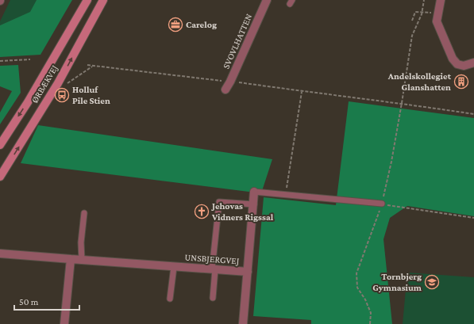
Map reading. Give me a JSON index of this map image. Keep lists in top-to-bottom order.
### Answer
{
  "streets": {
    "main road": ["ØRBÆKVEJ"],
    "street": ["SVOVLHATTEN", "UNSBJERGVEJ"]
  },
  "places": {
    "office": ["Carelog"],
    "building": ["Andelskollegiet Glanshatten"],
    "bus stop": ["Holluf Pile Stien"],
    "church": ["Jehovas Vidners Rigssal"],
    "school or university": ["Tornbjerg Gymnasium"]
  },
  "scale_bar": "50 m"
}
